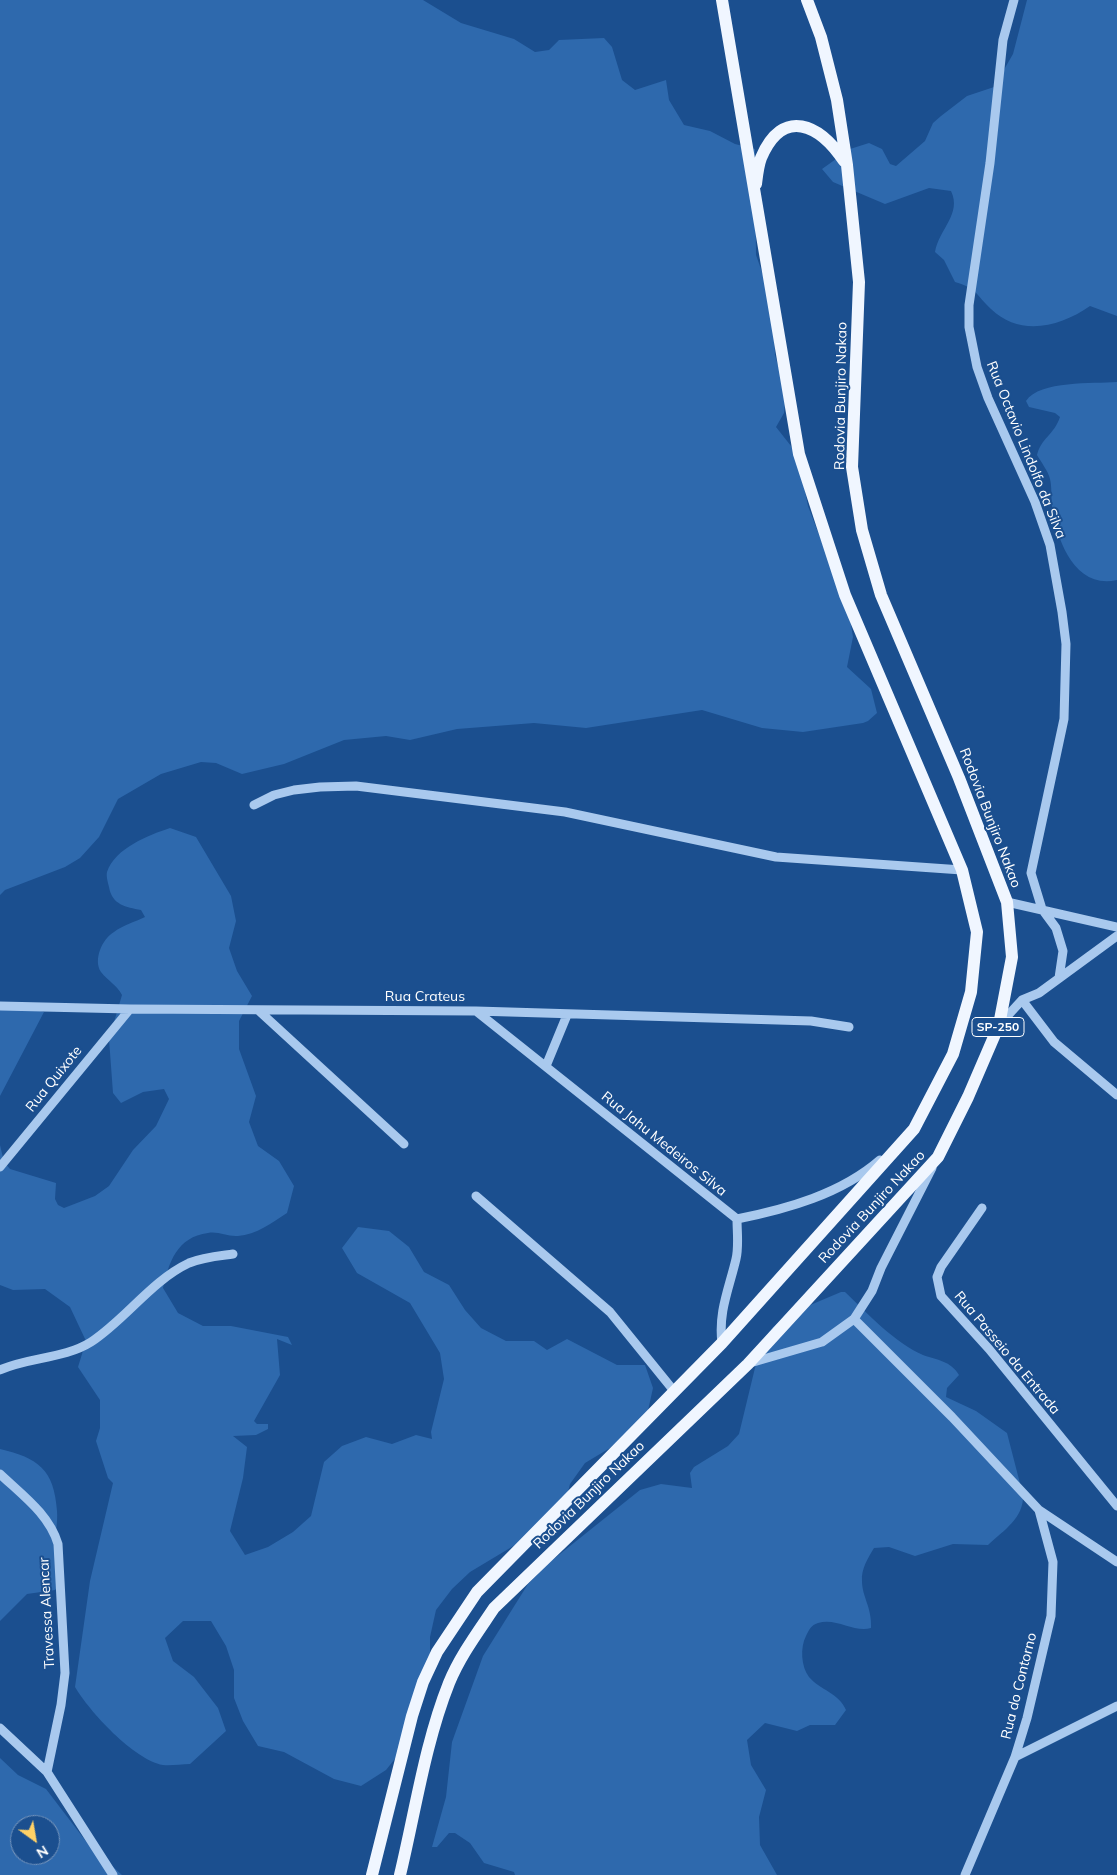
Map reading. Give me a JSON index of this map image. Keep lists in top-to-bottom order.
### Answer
{
  "streets": {
    "main road": ["Rodovia Bunjiro Nakao", "SP-250"],
    "street": [
      "Rua Octavio Lindolfo da Silva",
      "Rua Crateus",
      "Rua Quixote",
      "Rua Jahu Medeiros Silva",
      "Rua Passeio da Entrada",
      "Travessa Alencar",
      "Rua do Contorno"
    ]
  },
  "crossings": [
    ["Rua Crateus", "Rua Quixote"],
    ["Rua Crateus", "Rua Jahu Medeiros Silva"]
  ],
  "north": "bottom right"
}
